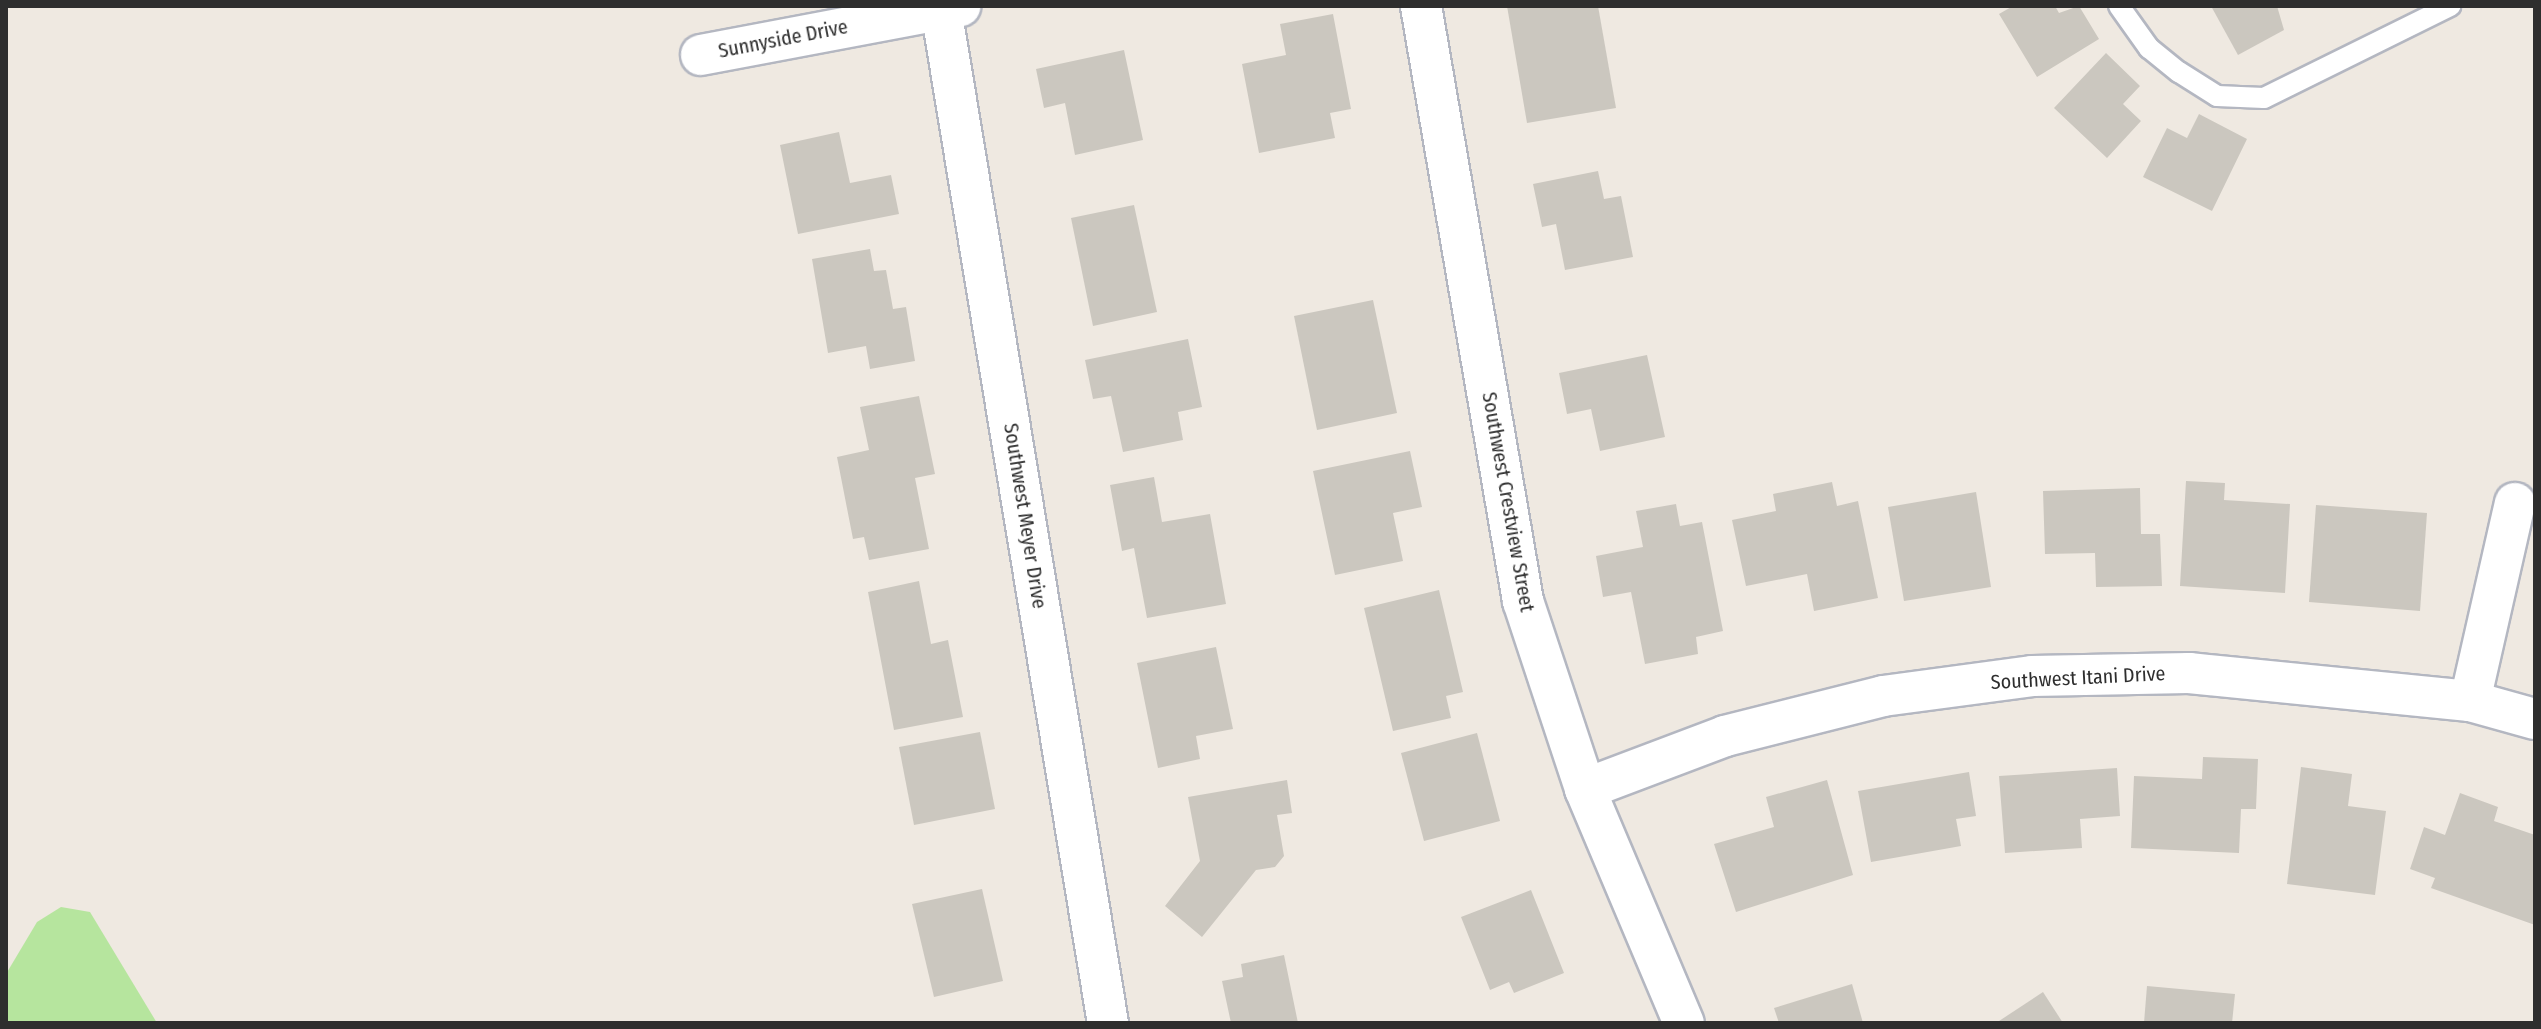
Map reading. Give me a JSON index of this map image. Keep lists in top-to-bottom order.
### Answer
{
  "streets": {
    "street": [
      "Sunnyside Drive",
      "Southwest Crestview Street",
      "Southwest Meyer Drive",
      "Southwest Itani Drive"
    ]
  },
  "crossings": [
    ["Sunnyside Drive", "Southwest Meyer Drive"],
    ["Southwest Crestview Street", "Southwest Itani Drive"]
  ]
}
